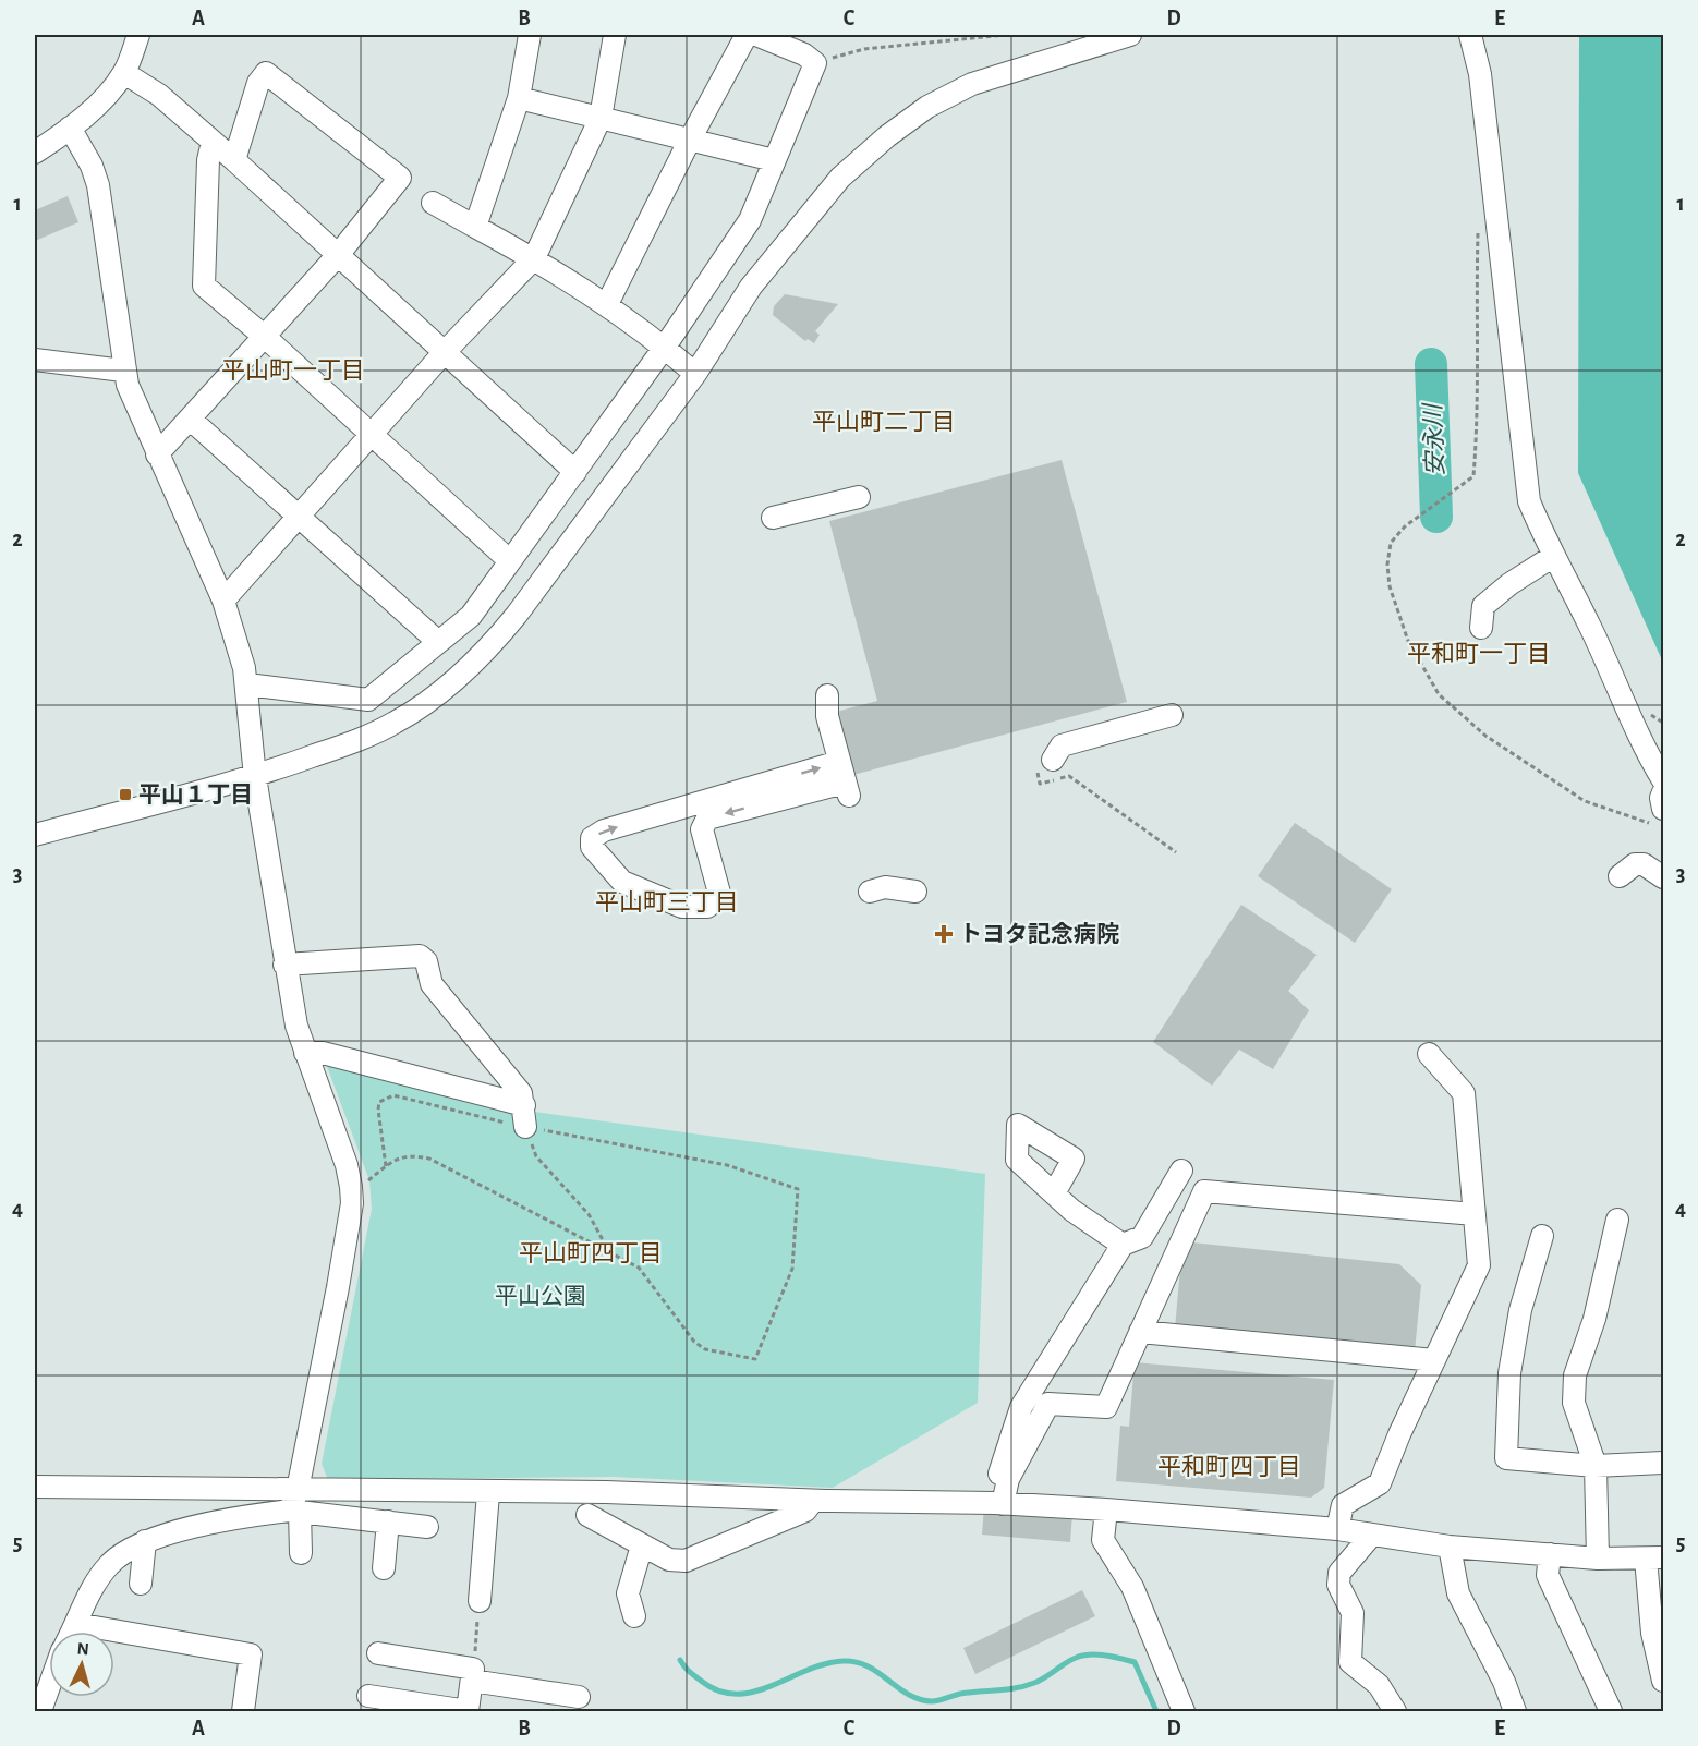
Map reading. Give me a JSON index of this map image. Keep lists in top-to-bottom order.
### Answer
{
  "districts": [
    "平山町一丁目",
    "平山町二丁目",
    "平和町一丁目",
    "平山町三丁目",
    "平山町四丁目",
    "平和町四丁目"
  ],
  "water": ["安永川"],
  "parks": ["平山公園"],
  "places": {
    "transit": ["平山１丁目"],
    "health": ["トヨタ記念病院"]
  },
  "north": "top",
  "grid": {
    "columns": [
      "A",
      "B",
      "C",
      "D",
      "E"
    ],
    "rows": [
      "1",
      "2",
      "3",
      "4",
      "5"
    ]
  }
}
